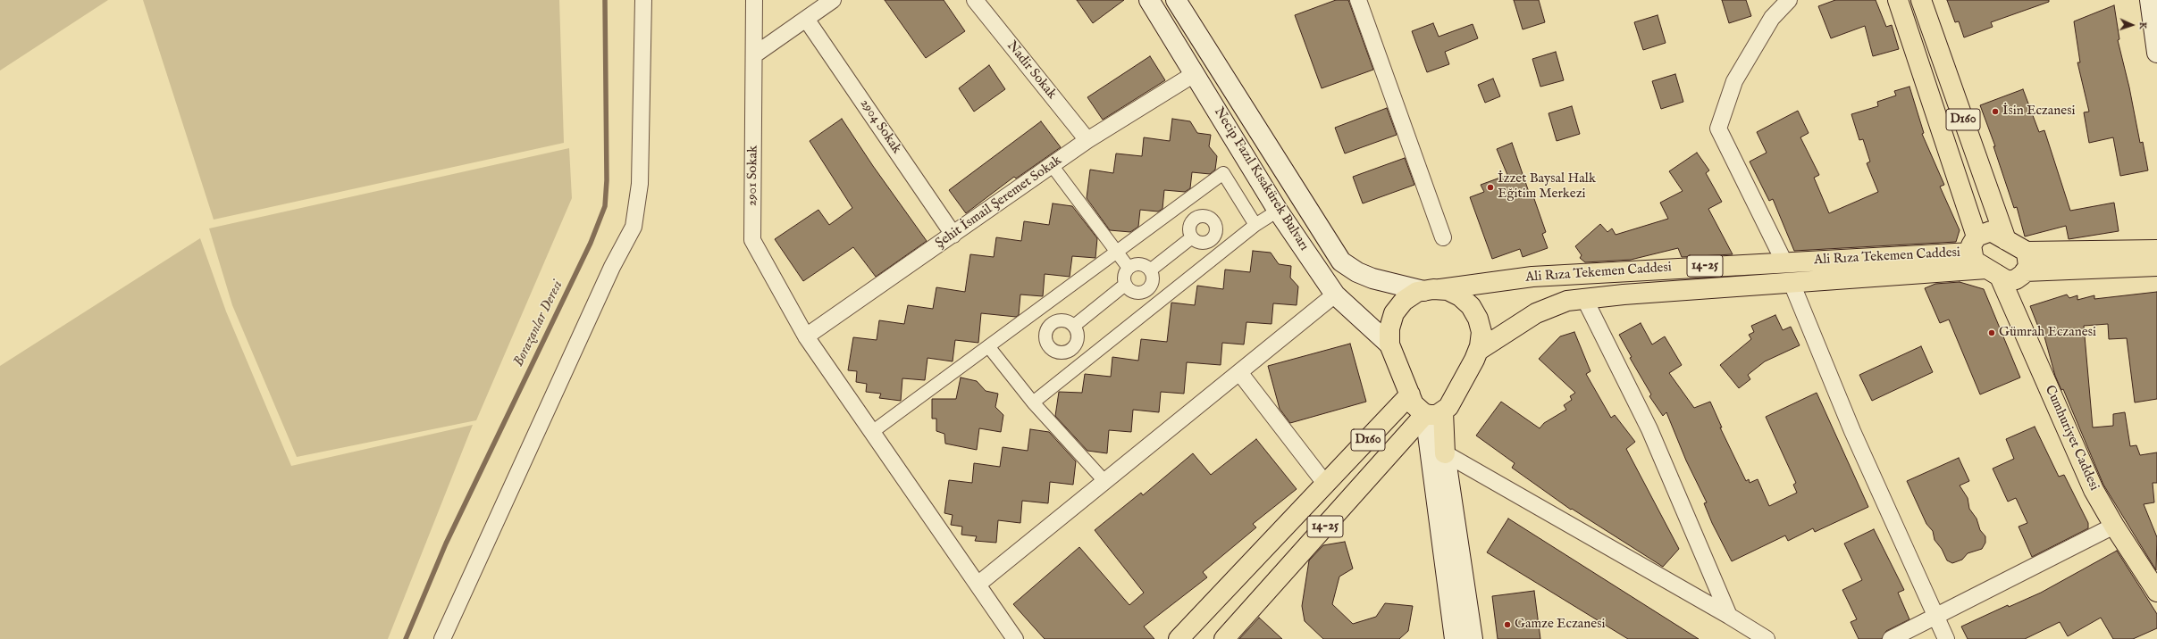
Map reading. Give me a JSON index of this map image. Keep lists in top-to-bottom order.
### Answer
{
  "streets": {
    "main road": [
      "D160",
      "Necip Fazıl Kısakürek Bulvarı",
      "Ali Rıza Tekemen Caddesi",
      "14-25",
      "Cumhuriyet Caddesi"
    ],
    "street": [
      "Nadir Sokak",
      "2904 Sokak",
      "2901 Sokak",
      "Şehit İsmail Şeremet Sokak"
    ]
  },
  "crossings": [
    ["Nadir Sokak", "Şehit İsmail Şeremet Sokak"],
    ["D160", "Necip Fazıl Kısakürek Bulvarı"],
    ["D160", "Ali Rıza Tekemen Caddesi"],
    ["D160", "14-25"],
    ["2904 Sokak", "Şehit İsmail Şeremet Sokak"],
    ["2901 Sokak", "Şehit İsmail Şeremet Sokak"],
    ["Necip Fazıl Kısakürek Bulvarı", "Şehit İsmail Şeremet Sokak"],
    ["Necip Fazıl Kısakürek Bulvarı", "Ali Rıza Tekemen Caddesi"],
    ["Necip Fazıl Kısakürek Bulvarı", "14-25"],
    ["Ali Rıza Tekemen Caddesi", "14-25"],
    ["Ali Rıza Tekemen Caddesi", "Cumhuriyet Caddesi"]
  ],
  "water": ["Borazanlar Deresi"],
  "places": [
    "İsin Eczanesi",
    "İzzet Baysal Halk Eğitim Merkezi",
    "Gümrah Eczanesi",
    "Gamze Eczanesi"
  ],
  "north": "right"
}
